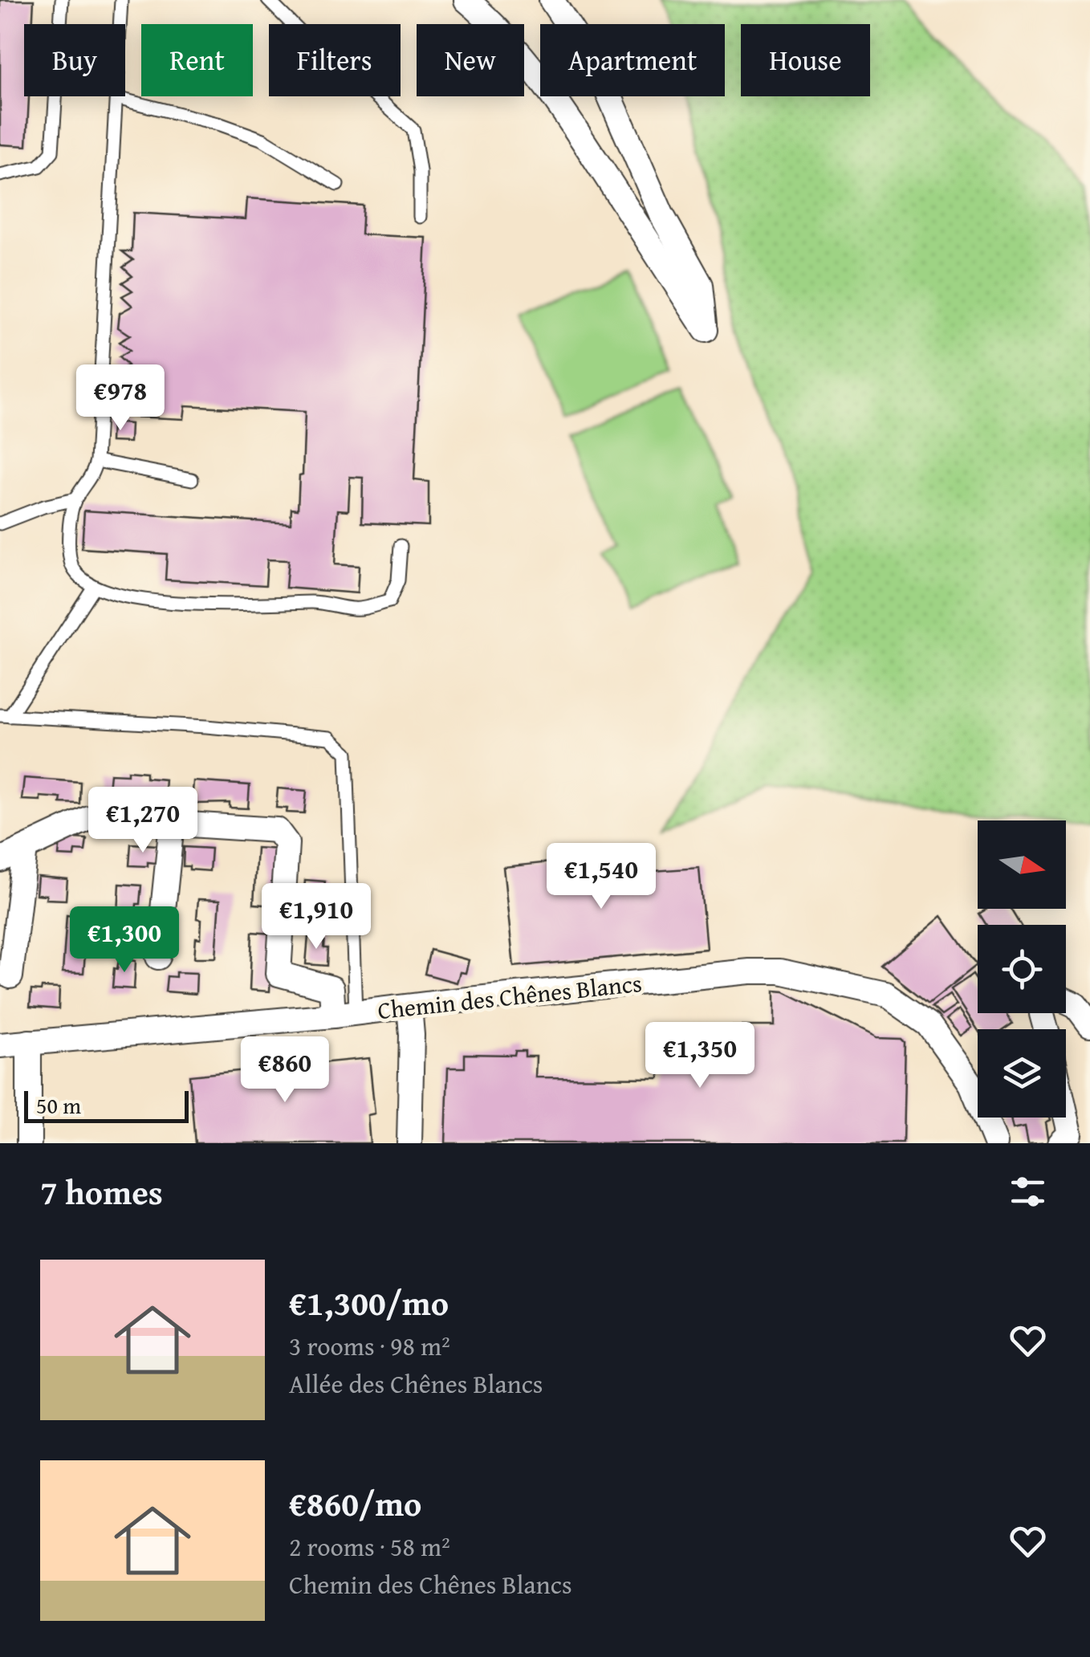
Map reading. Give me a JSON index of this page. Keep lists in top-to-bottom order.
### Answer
{
  "streets": {
    "street": ["Chemin des Chênes Blancs"]
  },
  "scale_bar": "50 m",
  "north": "right",
  "page": {
    "chip": [
      "Buy",
      "Rent",
      "Filters",
      "New",
      "Apartment",
      "House"
    ],
    "price": [
      "€978",
      "€1,270",
      "€1,540",
      "€1,910",
      "€1,300",
      "€1,350",
      "€860"
    ],
    "scale": "50 m",
    "heading": "7 homes",
    "list": [
      {
        "name": "€1,300/mo",
        "note": "3 rooms · 98 m² · Allée des Chênes Blancs"
      },
      {
        "name": "€860/mo",
        "note": "2 rooms · 58 m² · Chemin des Chênes Blancs"
      }
    ]
  }
}
